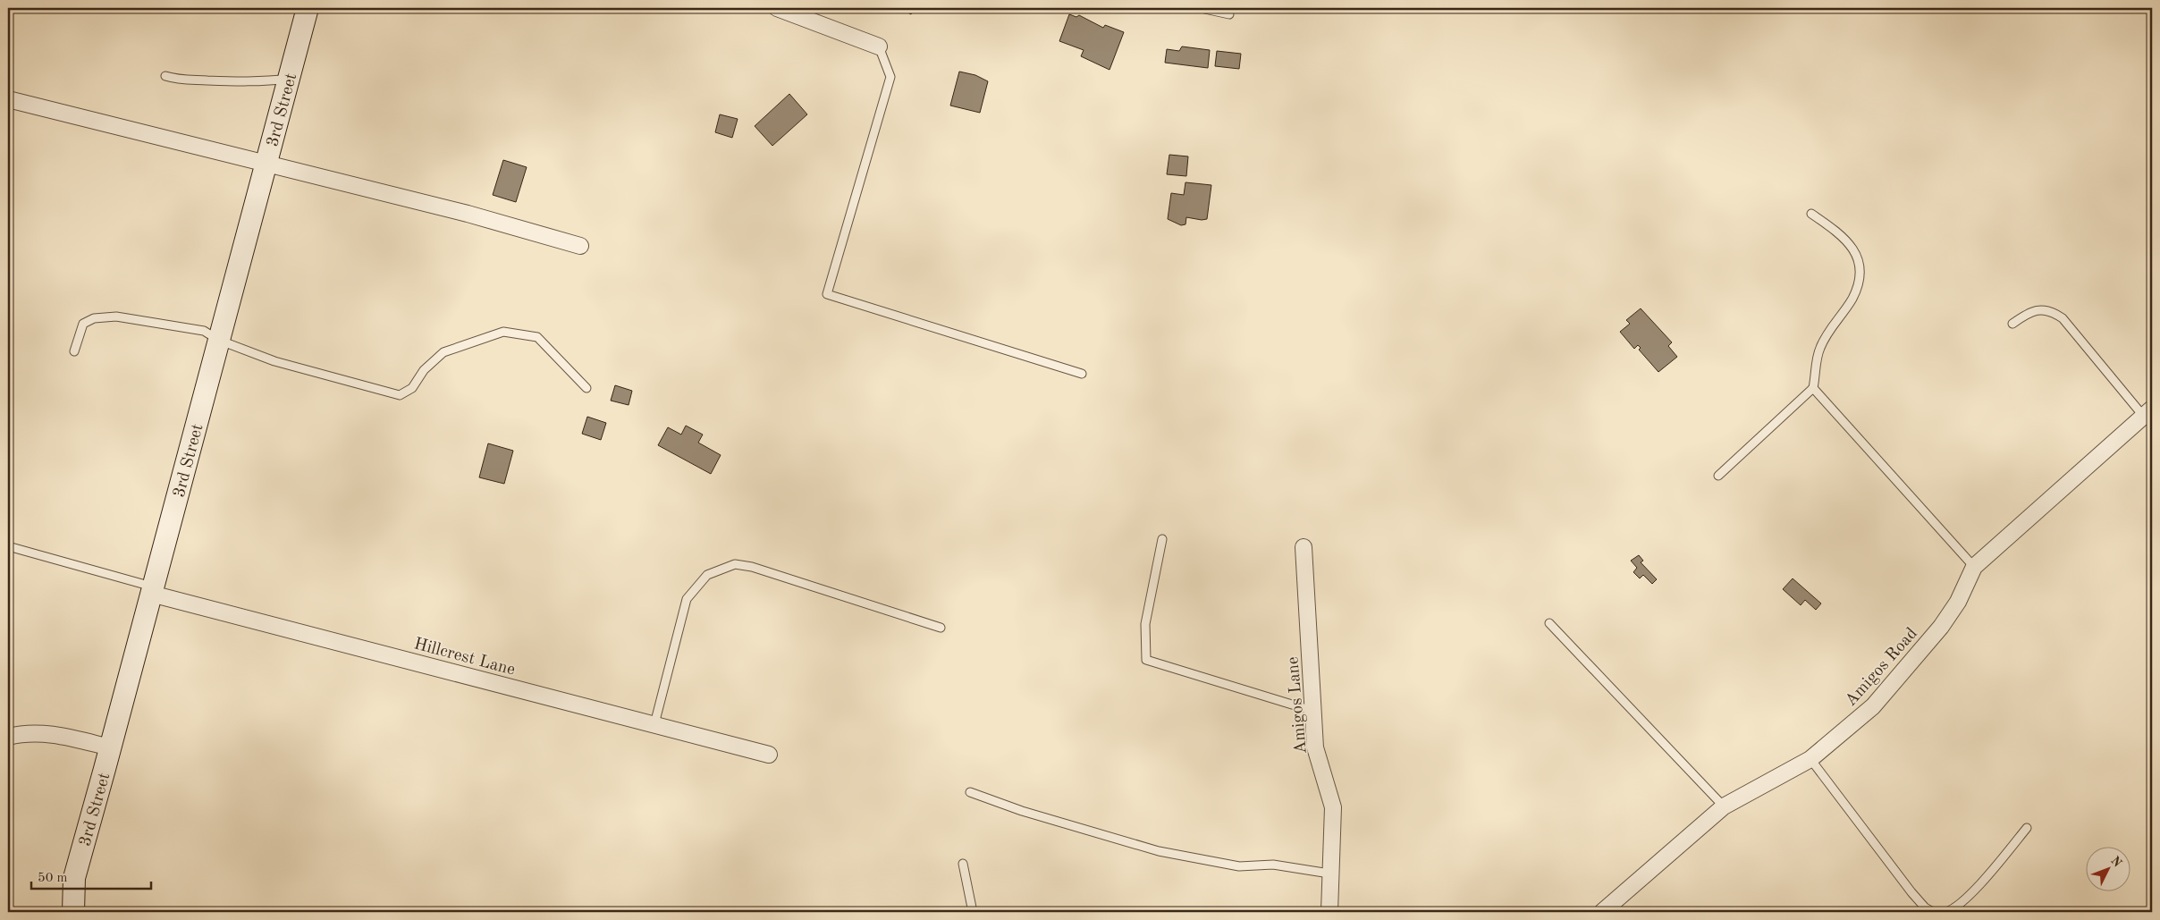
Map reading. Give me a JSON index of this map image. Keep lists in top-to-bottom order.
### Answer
{
  "streets": {
    "main road": ["3rd Street"],
    "street": ["Hillcrest Lane", "Amigos Road", "Amigos Lane"]
  },
  "crossings": [
    ["3rd Street", "Hillcrest Lane"]
  ],
  "scale_bar": "50 m",
  "north": "top right"
}
